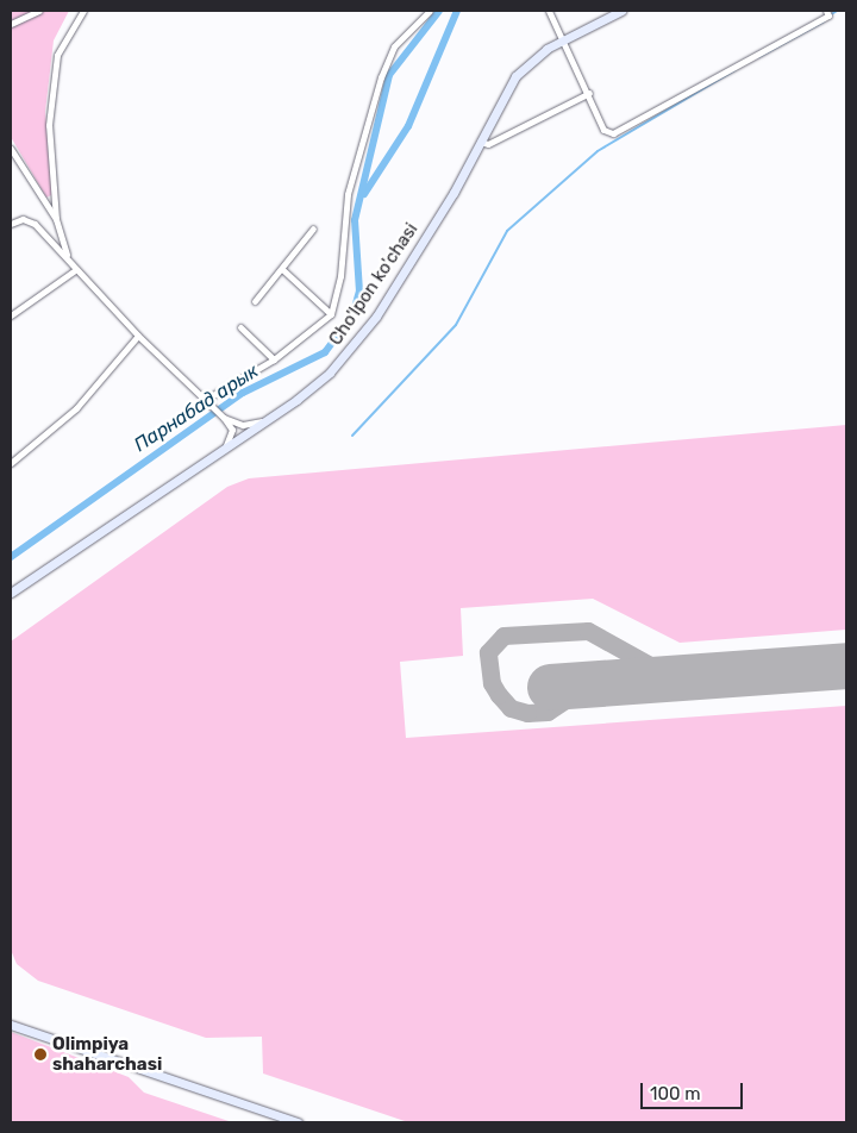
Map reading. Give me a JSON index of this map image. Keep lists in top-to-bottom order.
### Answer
{
  "streets": {
    "main road": ["Cho'lpon ko'chasi"]
  },
  "water": ["Парнабад арык"],
  "places": ["Olimpiya shaharchasi"],
  "scale_bar": "100 m"
}
